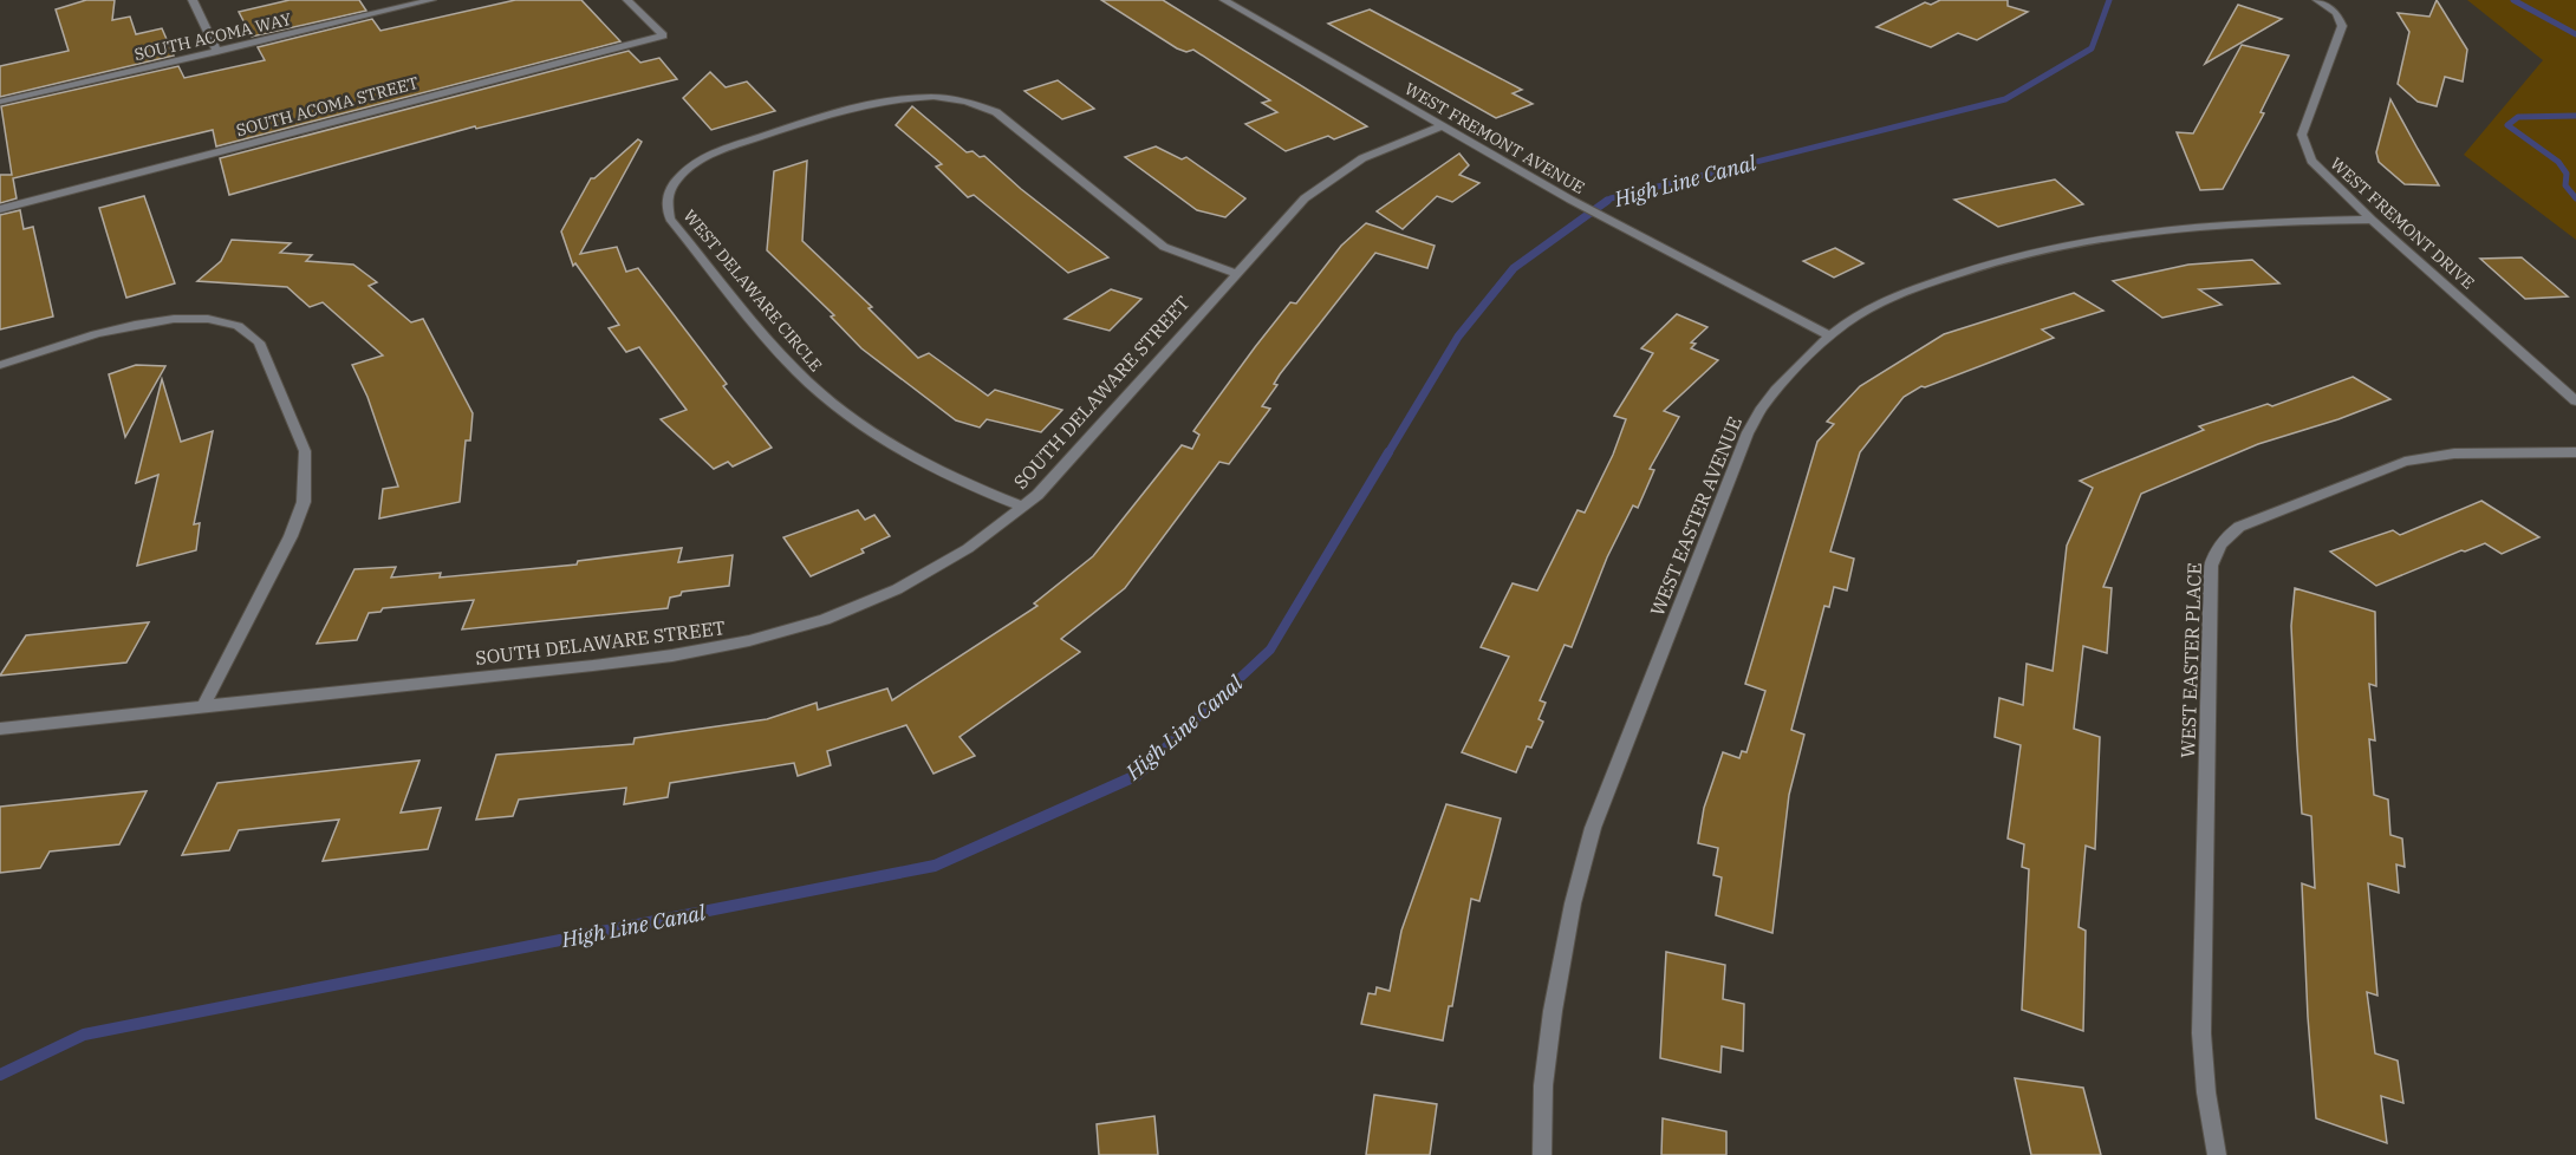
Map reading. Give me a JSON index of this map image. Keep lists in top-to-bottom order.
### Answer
{
  "streets": {
    "street": [
      "SOUTH ACOMA WAY",
      "SOUTH ACOMA STREET",
      "WEST FREMONT AVENUE",
      "WEST FREMONT DRIVE",
      "WEST DELAWARE CIRCLE",
      "SOUTH DELAWARE STREET",
      "WEST EASTER AVENUE",
      "WEST EASTER PLACE"
    ]
  },
  "crossings": [
    ["WEST FREMONT AVENUE", "SOUTH DELAWARE STREET"],
    ["WEST FREMONT AVENUE", "WEST EASTER AVENUE"],
    ["WEST FREMONT DRIVE", "WEST EASTER AVENUE"],
    ["WEST DELAWARE CIRCLE", "SOUTH DELAWARE STREET"]
  ],
  "water": ["High Line Canal"]
}
